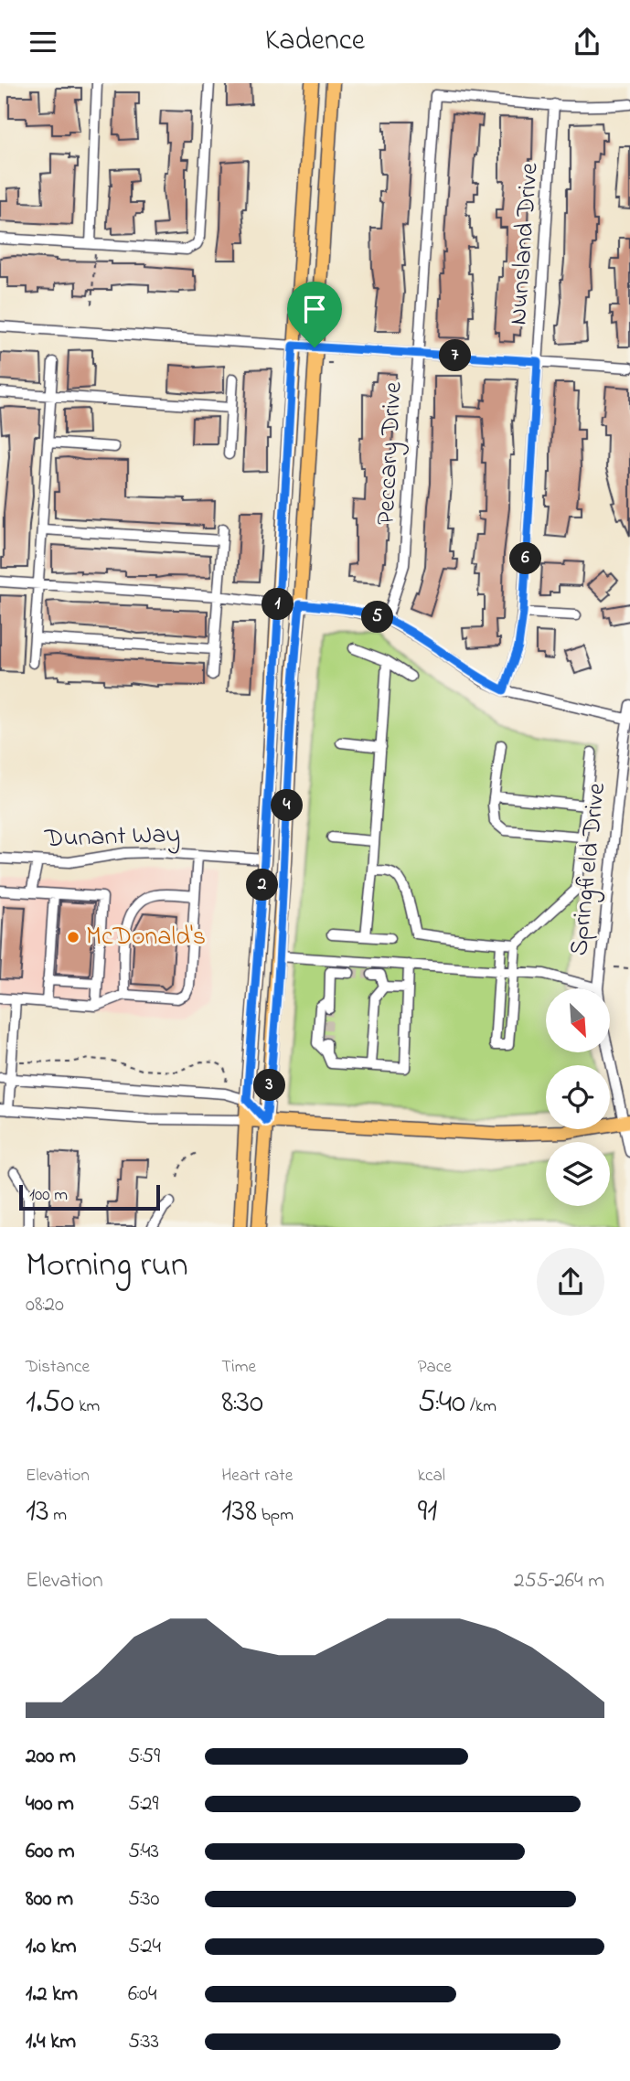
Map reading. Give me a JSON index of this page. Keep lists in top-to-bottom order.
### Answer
{
  "streets": {
    "street": [
      "Nunsland Drive",
      "Peccary Drive",
      "Dunant Way",
      "Springfield Drive"
    ]
  },
  "crossings": [
    ["Nunsland Drive", "Peccary Drive"]
  ],
  "places": ["McDonald's"],
  "scale_bar": "100 m",
  "north": "bottom right",
  "page": {
    "header": "Kadence",
    "pins": [
      "7",
      "6",
      "1",
      "5",
      "4",
      "2",
      "3"
    ],
    "scale": "100 m",
    "heading": ["Morning run", "08:20"],
    "stats": [
      ["Distance", "1.50 km"],
      ["Time", "8:30"],
      ["Pace", "5:40 /km"],
      ["Elevation", "13 m"],
      ["Heart rate", "138 bpm"],
      ["kcal", "91"]
    ],
    "chart": ["Elevation", "255–264 m"],
    "list": [
      {
        "name": "200 m",
        "note": "5:59"
      },
      {
        "name": "400 m",
        "note": "5:29"
      },
      {
        "name": "600 m",
        "note": "5:43"
      },
      {
        "name": "800 m",
        "note": "5:30"
      },
      {
        "name": "1.0 km",
        "note": "5:24"
      },
      {
        "name": "1.2 km",
        "note": "6:04"
      },
      {
        "name": "1.4 km",
        "note": "5:33"
      }
    ]
  }
}
